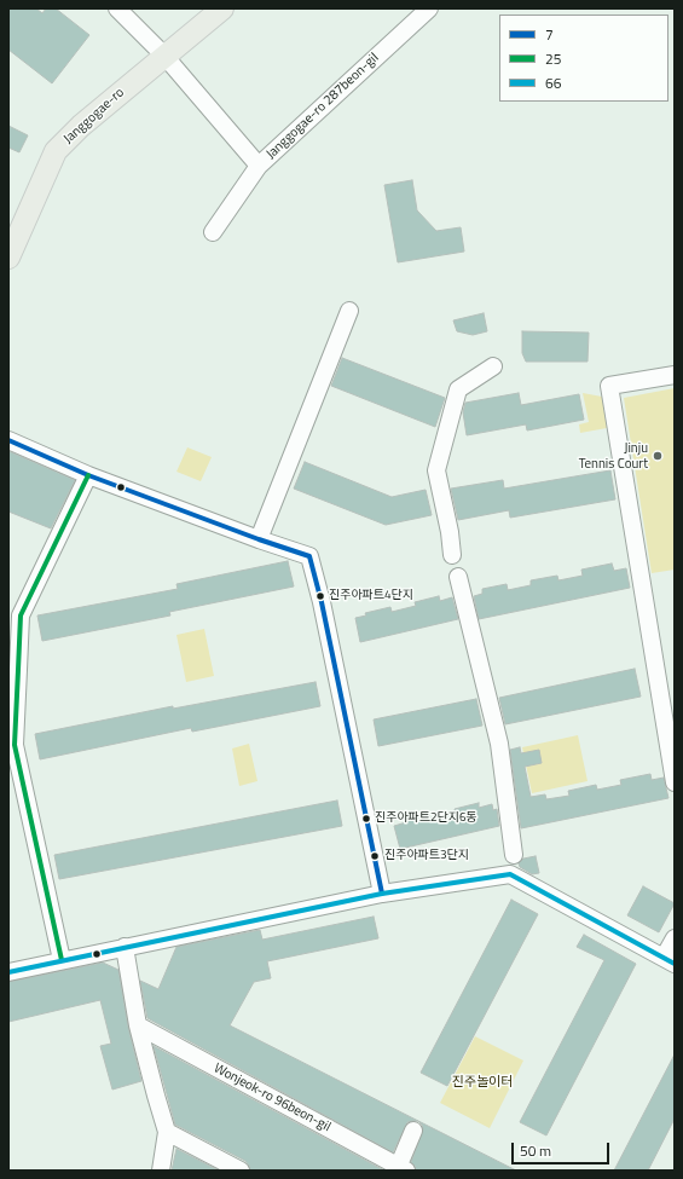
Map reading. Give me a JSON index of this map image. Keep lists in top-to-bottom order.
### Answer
{
  "streets": {
    "main road": ["Janggogae-ro"],
    "street": ["Janggogae-ro 287beon-gil", "Wonjeok-ro 96beon-gil"]
  },
  "crossings": [
    ["Janggogae-ro 287beon-gil", "Janggogae-ro"]
  ],
  "parks": ["진주놀이터"],
  "places": [
    "Jinju Tennis Court",
    "진주아파트4단지",
    "진주아파트2단지6동",
    "진주아파트3단지"
  ],
  "lines": ["transit line 7", "transit line 25", "transit line 66"],
  "legend": ["7", "25", "66"],
  "scale_bar": "50 m"
}
